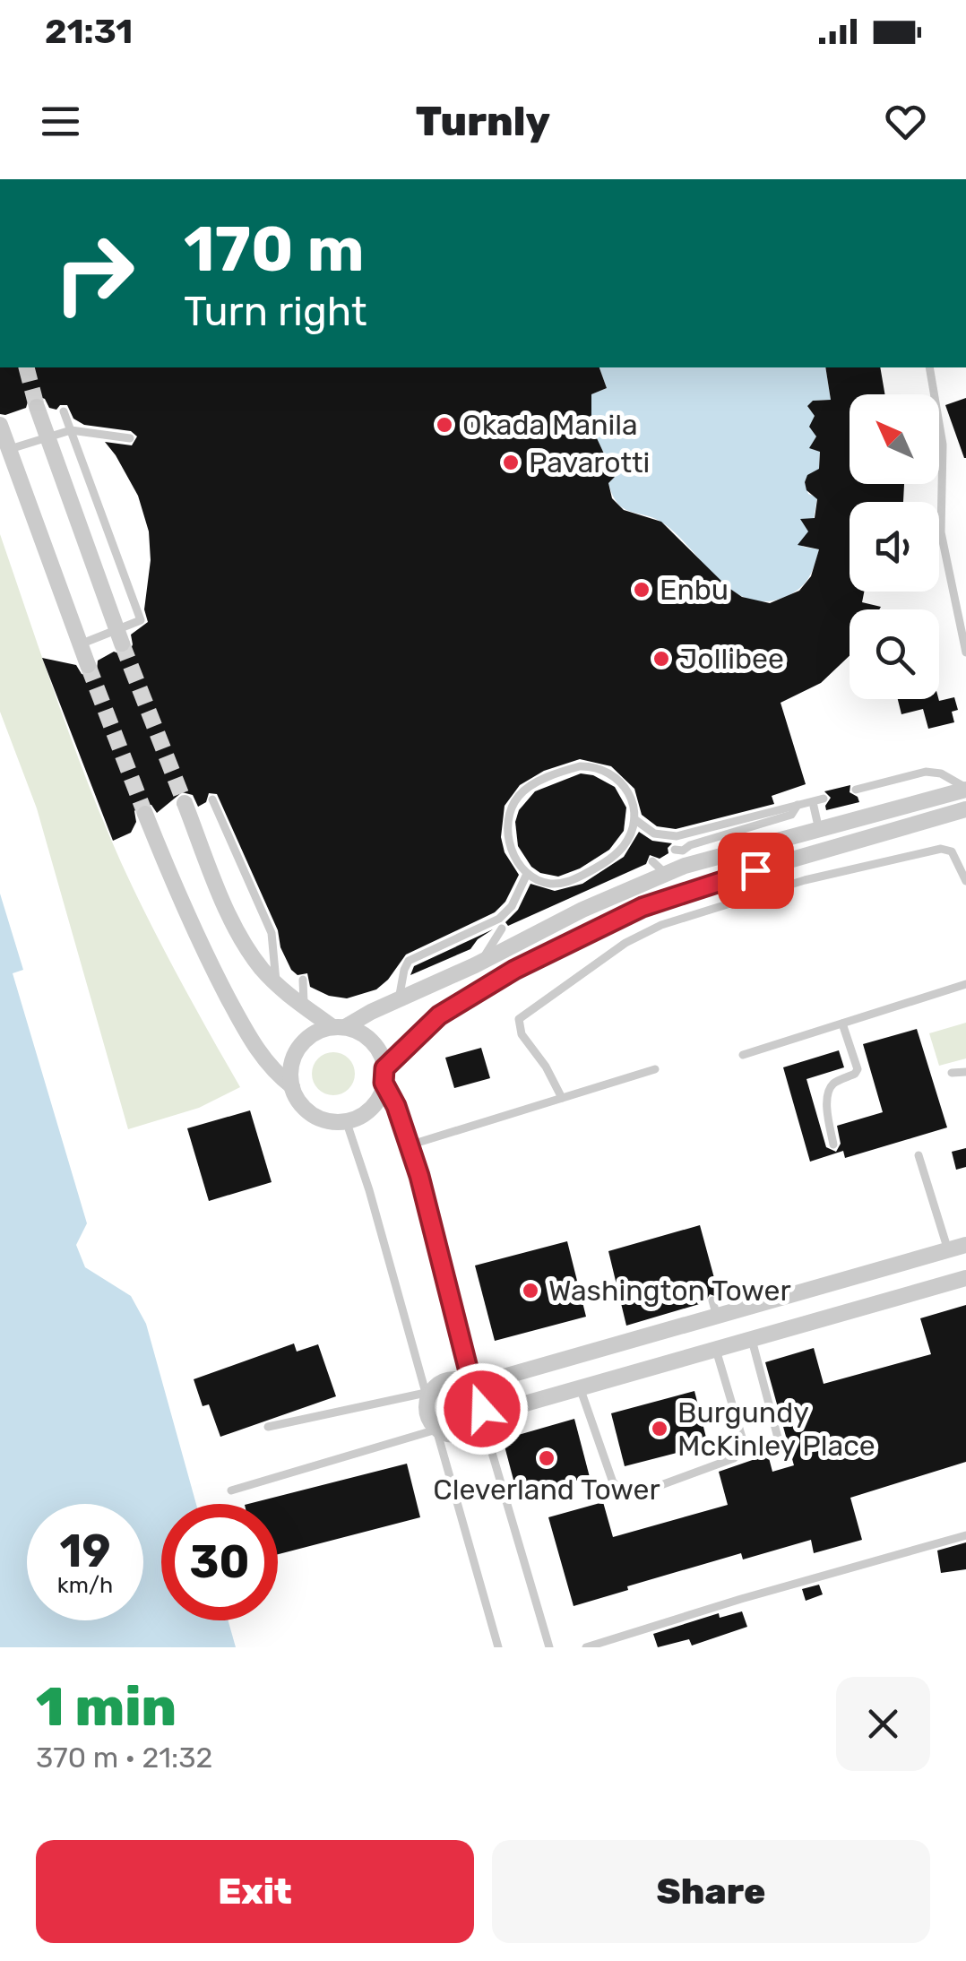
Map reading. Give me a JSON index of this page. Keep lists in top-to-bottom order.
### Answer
{
  "places": [
    "Okada Manila",
    "Pavarotti",
    "Enbu",
    "Jollibee",
    "Washington Tower",
    "Burgundy McKinley Place",
    "Cleverland Tower"
  ],
  "north": "top left",
  "page": {
    "status": "21:31",
    "header": "Turnly",
    "turn": ["170 m", "Turn right"],
    "speed": "19 km/h",
    "limit": "30",
    "heading": ["1 min", "370 m · 21:32"],
    "buttons": ["Exit", "Share"]
  }
}
